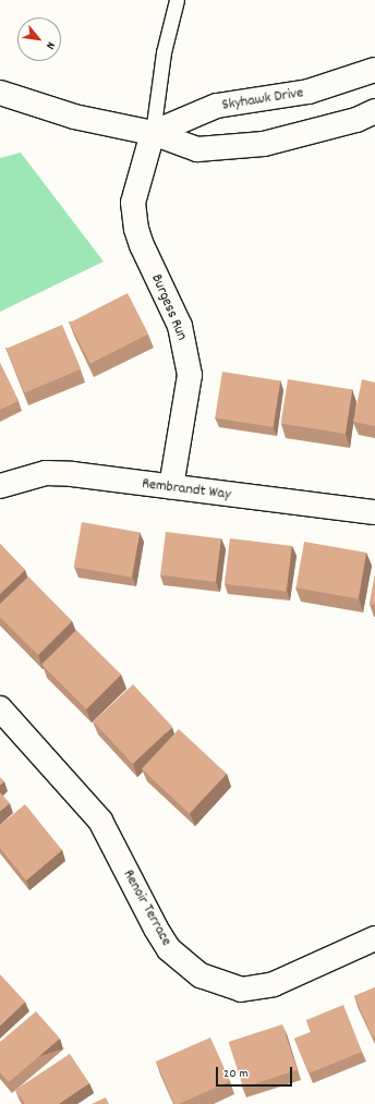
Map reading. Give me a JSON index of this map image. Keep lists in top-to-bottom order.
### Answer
{
  "streets": {
    "street": [
      "Skyhawk Drive",
      "Burgess Run",
      "Rembrandt Way",
      "Renoir Terrace"
    ]
  },
  "crossings": [
    ["Skyhawk Drive", "Burgess Run"],
    ["Burgess Run", "Rembrandt Way"]
  ],
  "scale_bar": "20 m",
  "north": "bottom right"
}
